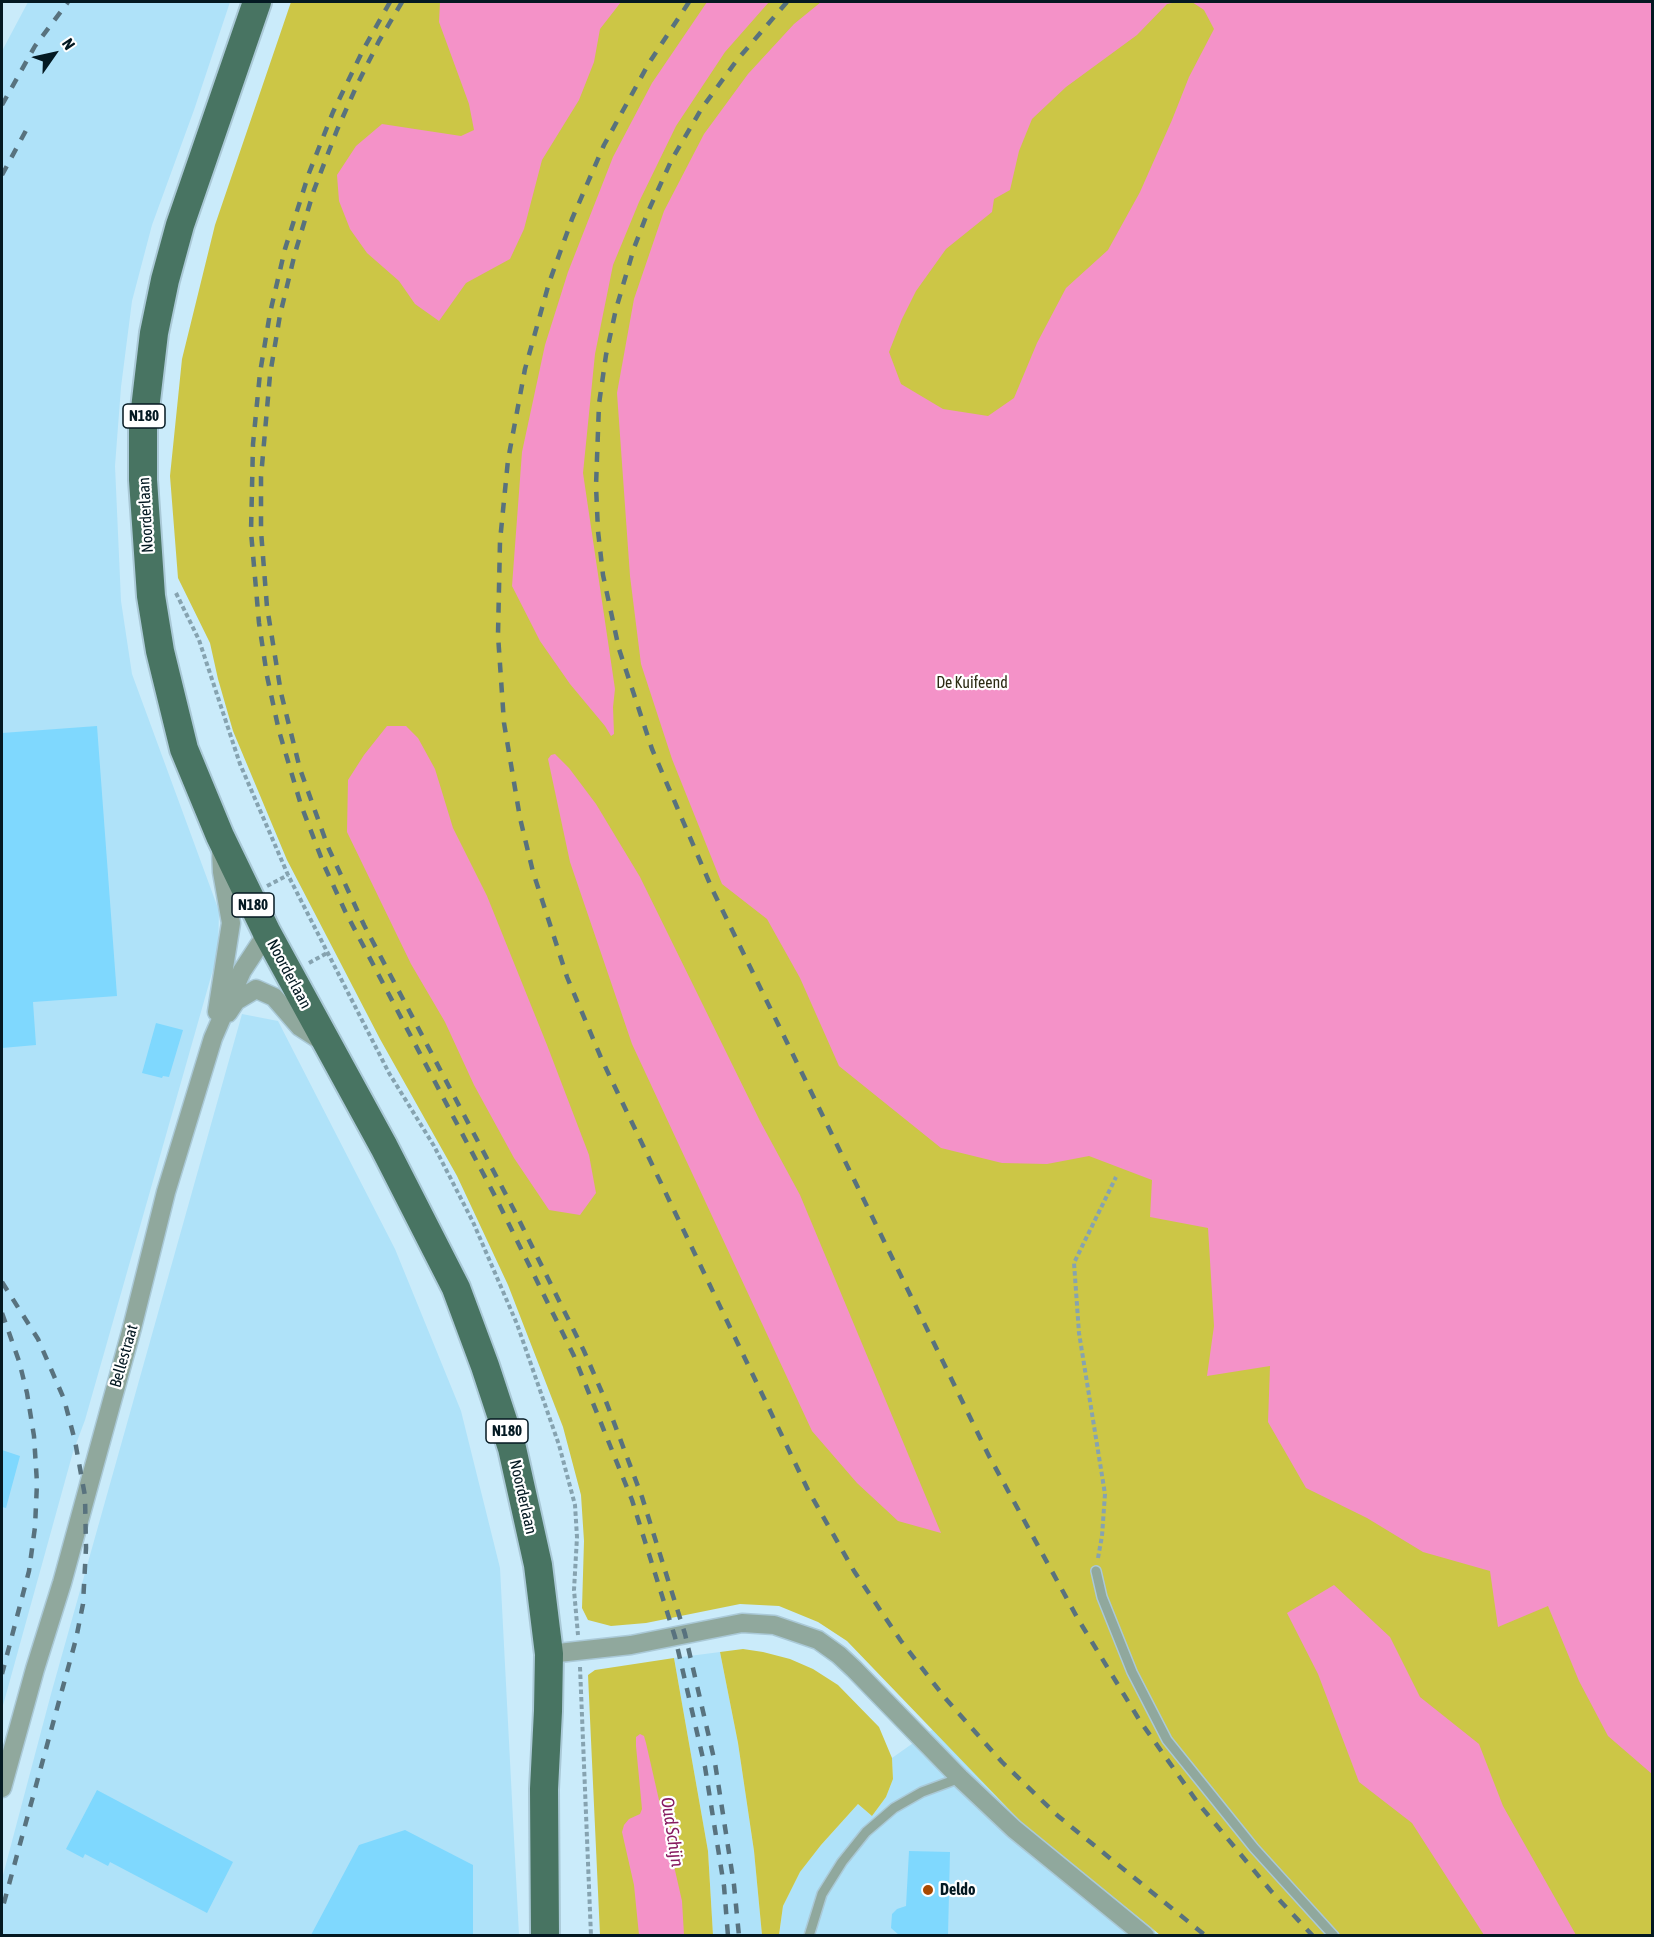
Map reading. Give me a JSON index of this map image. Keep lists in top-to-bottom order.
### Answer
{
  "streets": {
    "main road": ["N180", "Noorderlaan"],
    "street": ["Bellestraat"]
  },
  "crossings": [
    ["Noorderlaan", "Bellestraat"]
  ],
  "water": ["Oud Schijn"],
  "parks": ["De Kuifeend"],
  "places": ["Deldo"],
  "north": "top right"
}
